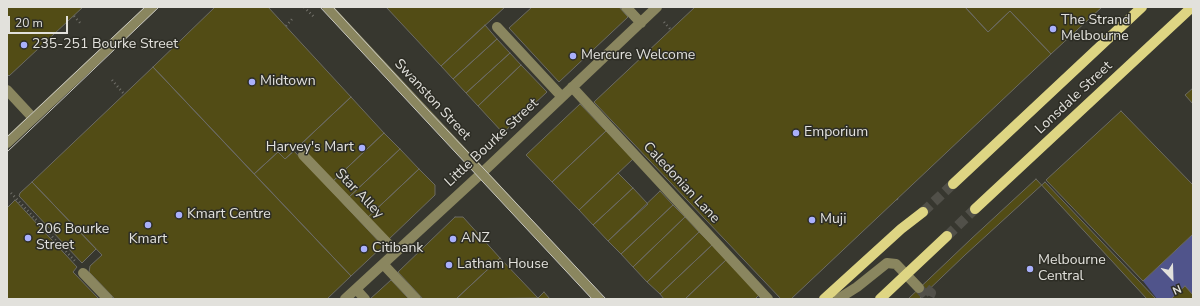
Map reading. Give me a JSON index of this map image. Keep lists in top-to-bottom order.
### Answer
{
  "streets": {
    "main road": ["Lonsdale Street"],
    "street": [
      "Swanston Street",
      "Little Bourke Street",
      "Caledonian Lane",
      "Star Alley"
    ]
  },
  "crossings": [
    ["Swanston Street", "Little Bourke Street"],
    ["Little Bourke Street", "Caledonian Lane"],
    ["Little Bourke Street", "Star Alley"]
  ],
  "places": [
    "The Strand Melbourne",
    "235-251 Bourke Street",
    "Mercure Welcome",
    "Midtown",
    "Emporium",
    "Harvey's Mart",
    "Kmart Centre",
    "Muji",
    "Kmart",
    "206 Bourke Street",
    "ANZ",
    "Citibank",
    "Latham House",
    "Melbourne Central"
  ],
  "scale_bar": "20 m",
  "north": "bottom right"
}
